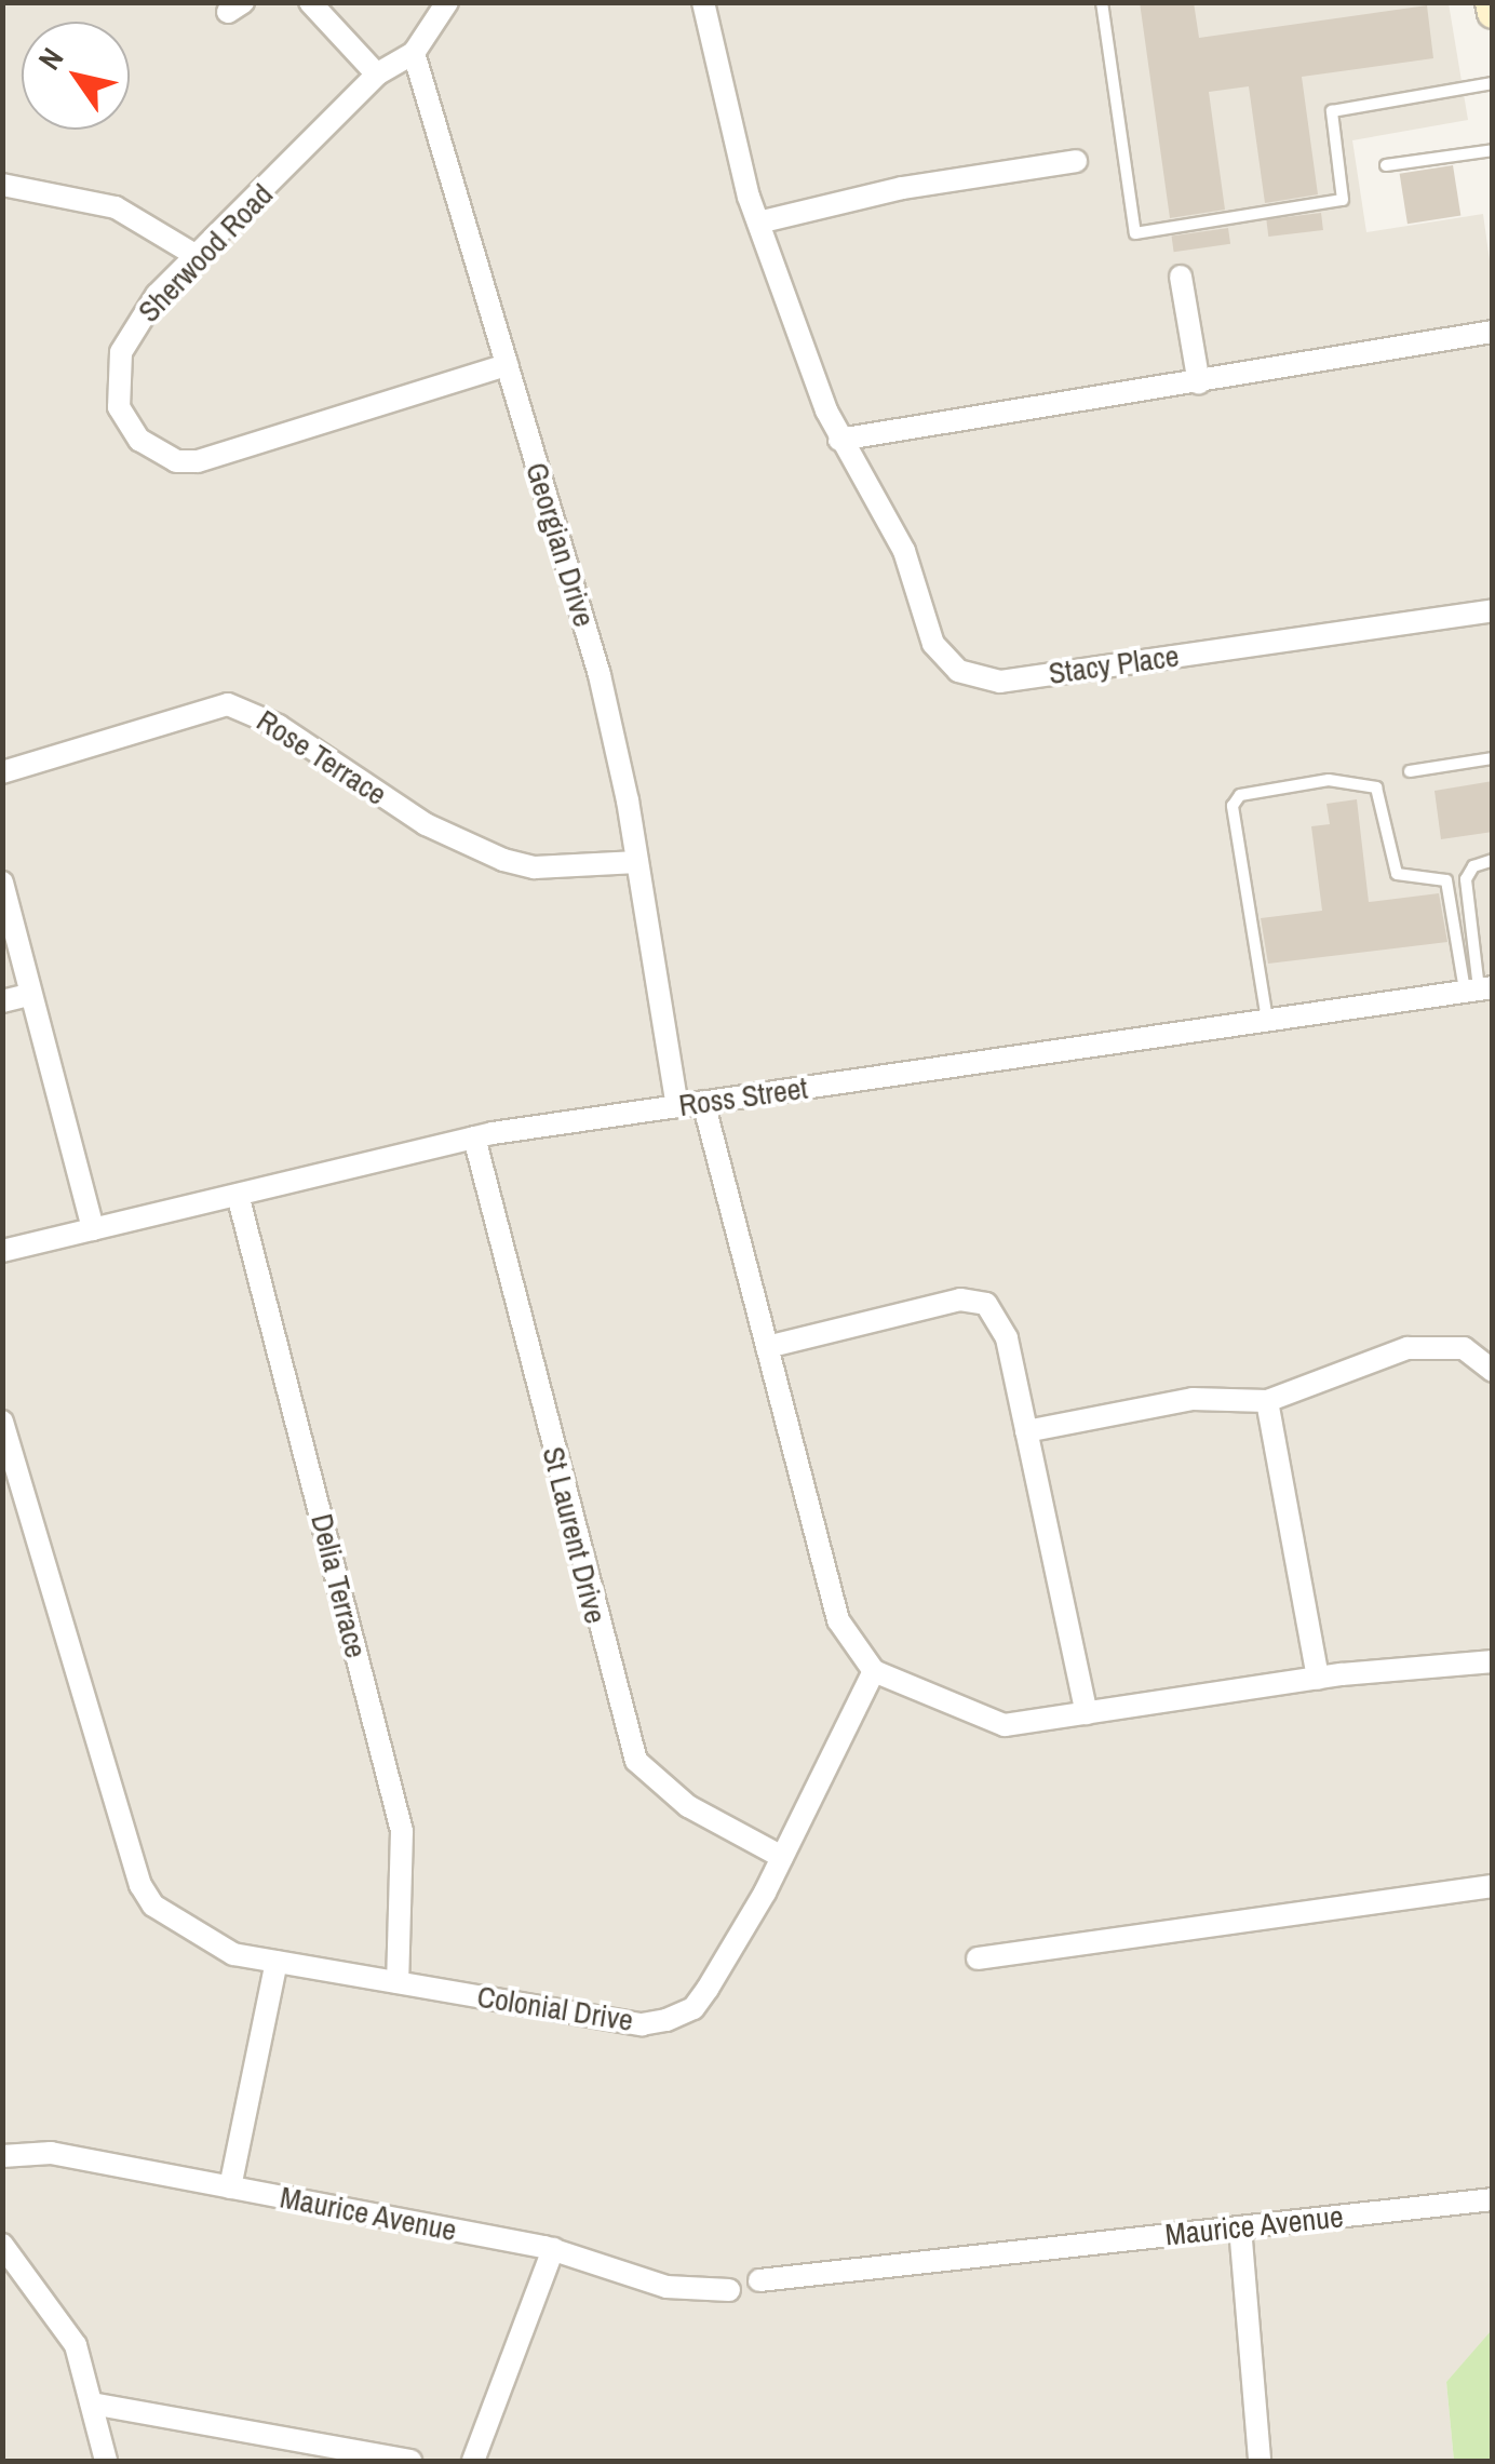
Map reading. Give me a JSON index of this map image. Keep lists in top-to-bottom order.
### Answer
{
  "streets": {
    "street": [
      "Sherwood Road",
      "Georgian Drive",
      "Stacy Place",
      "Rose Terrace",
      "Ross Street",
      "St Laurent Drive",
      "Delia Terrace",
      "Colonial Drive",
      "Maurice Avenue"
    ]
  },
  "crossings": [
    ["Sherwood Road", "Georgian Drive"],
    ["Georgian Drive", "Rose Terrace"],
    ["Georgian Drive", "Ross Street"],
    ["Ross Street", "St Laurent Drive"],
    ["Ross Street", "Delia Terrace"],
    ["St Laurent Drive", "Colonial Drive"],
    ["Delia Terrace", "Colonial Drive"]
  ],
  "north": "top left"
}
